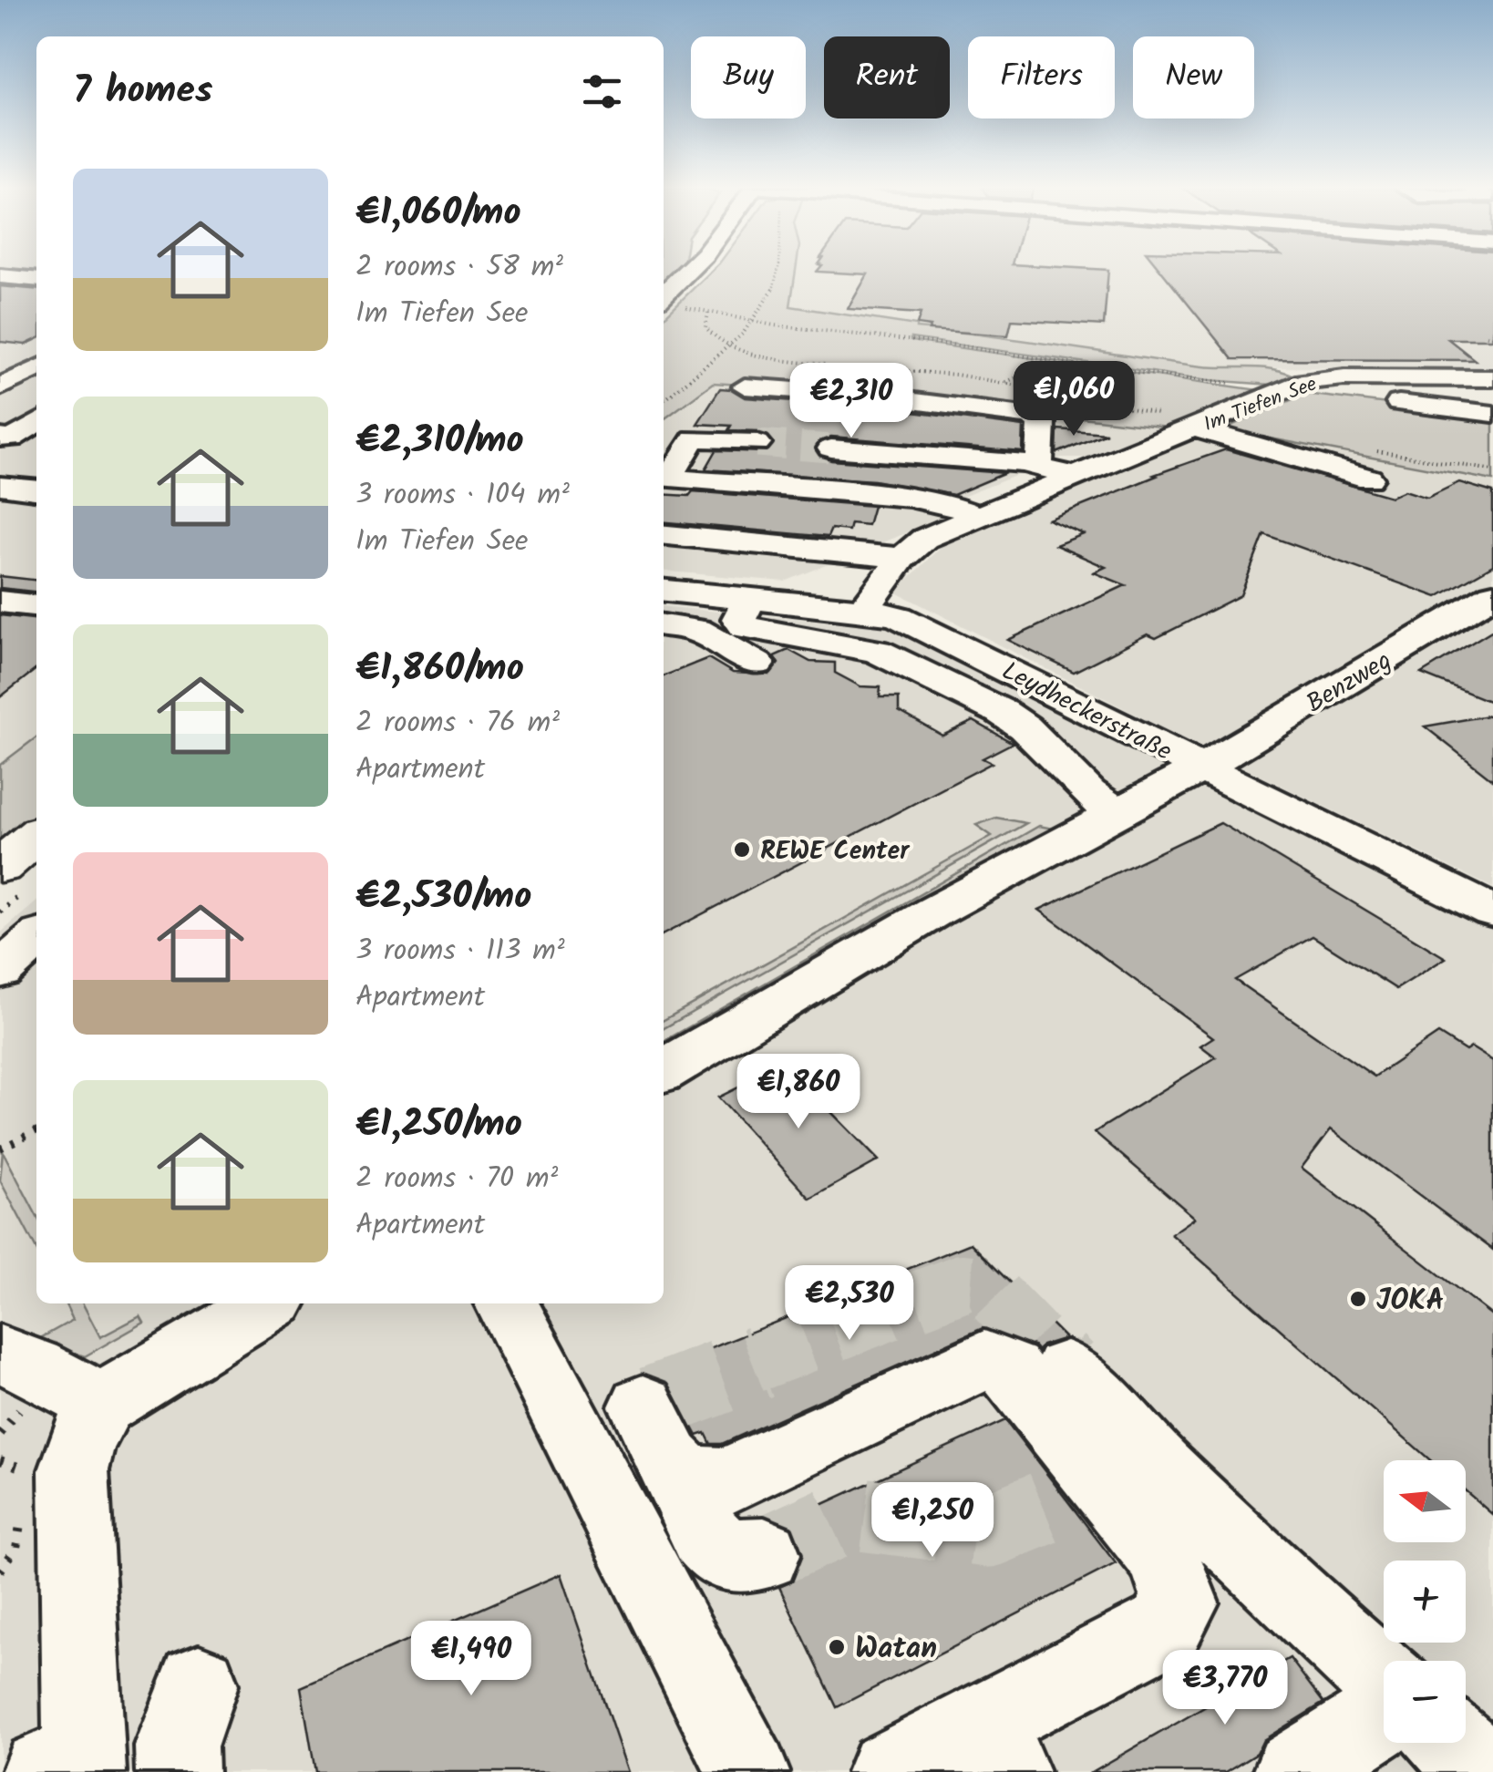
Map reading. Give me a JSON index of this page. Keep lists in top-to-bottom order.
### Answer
{
  "streets": {
    "street": ["Im Tiefen See", "Benzweg", "Leydheckerstraße"]
  },
  "crossings": [
    ["Im Tiefen See", "Leydheckerstraße"],
    ["Benzweg", "Leydheckerstraße"]
  ],
  "places": ["REWE Center", "JOKA", "Watan"],
  "north": "left",
  "page": {
    "chip": [
      "Buy",
      "Rent",
      "Filters",
      "New"
    ],
    "heading": "7 homes",
    "list": [
      {
        "name": "€1,060/mo",
        "note": "2 rooms · 58 m² · Im Tiefen See"
      },
      {
        "name": "€2,310/mo",
        "note": "3 rooms · 104 m² · Im Tiefen See"
      },
      {
        "name": "€1,860/mo",
        "note": "2 rooms · 76 m² · Apartment"
      },
      {
        "name": "€2,530/mo",
        "note": "3 rooms · 113 m² · Apartment"
      },
      {
        "name": "€1,250/mo",
        "note": "2 rooms · 70 m² · Apartment"
      }
    ],
    "price": [
      "€1,060",
      "€2,310",
      "€1,860",
      "€2,530",
      "€1,250",
      "€1,490",
      "€3,770"
    ],
    "map_buttons": ["+", "−"]
  }
}
